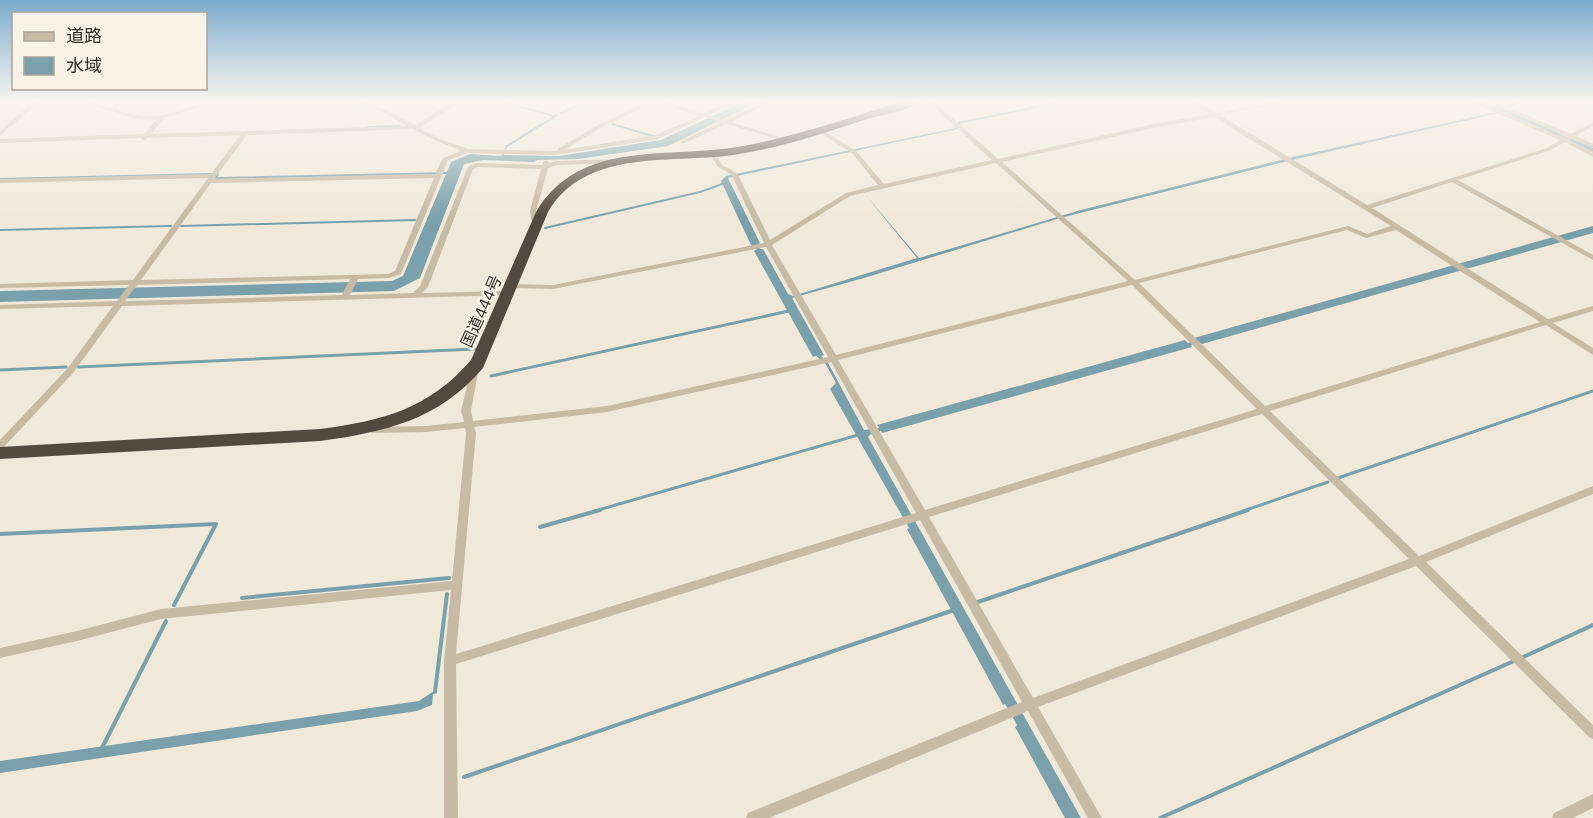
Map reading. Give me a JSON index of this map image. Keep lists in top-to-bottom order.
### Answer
{
  "streets": {
    "highway": ["国道444号"]
  },
  "legend": ["道路", "水域"]
}
